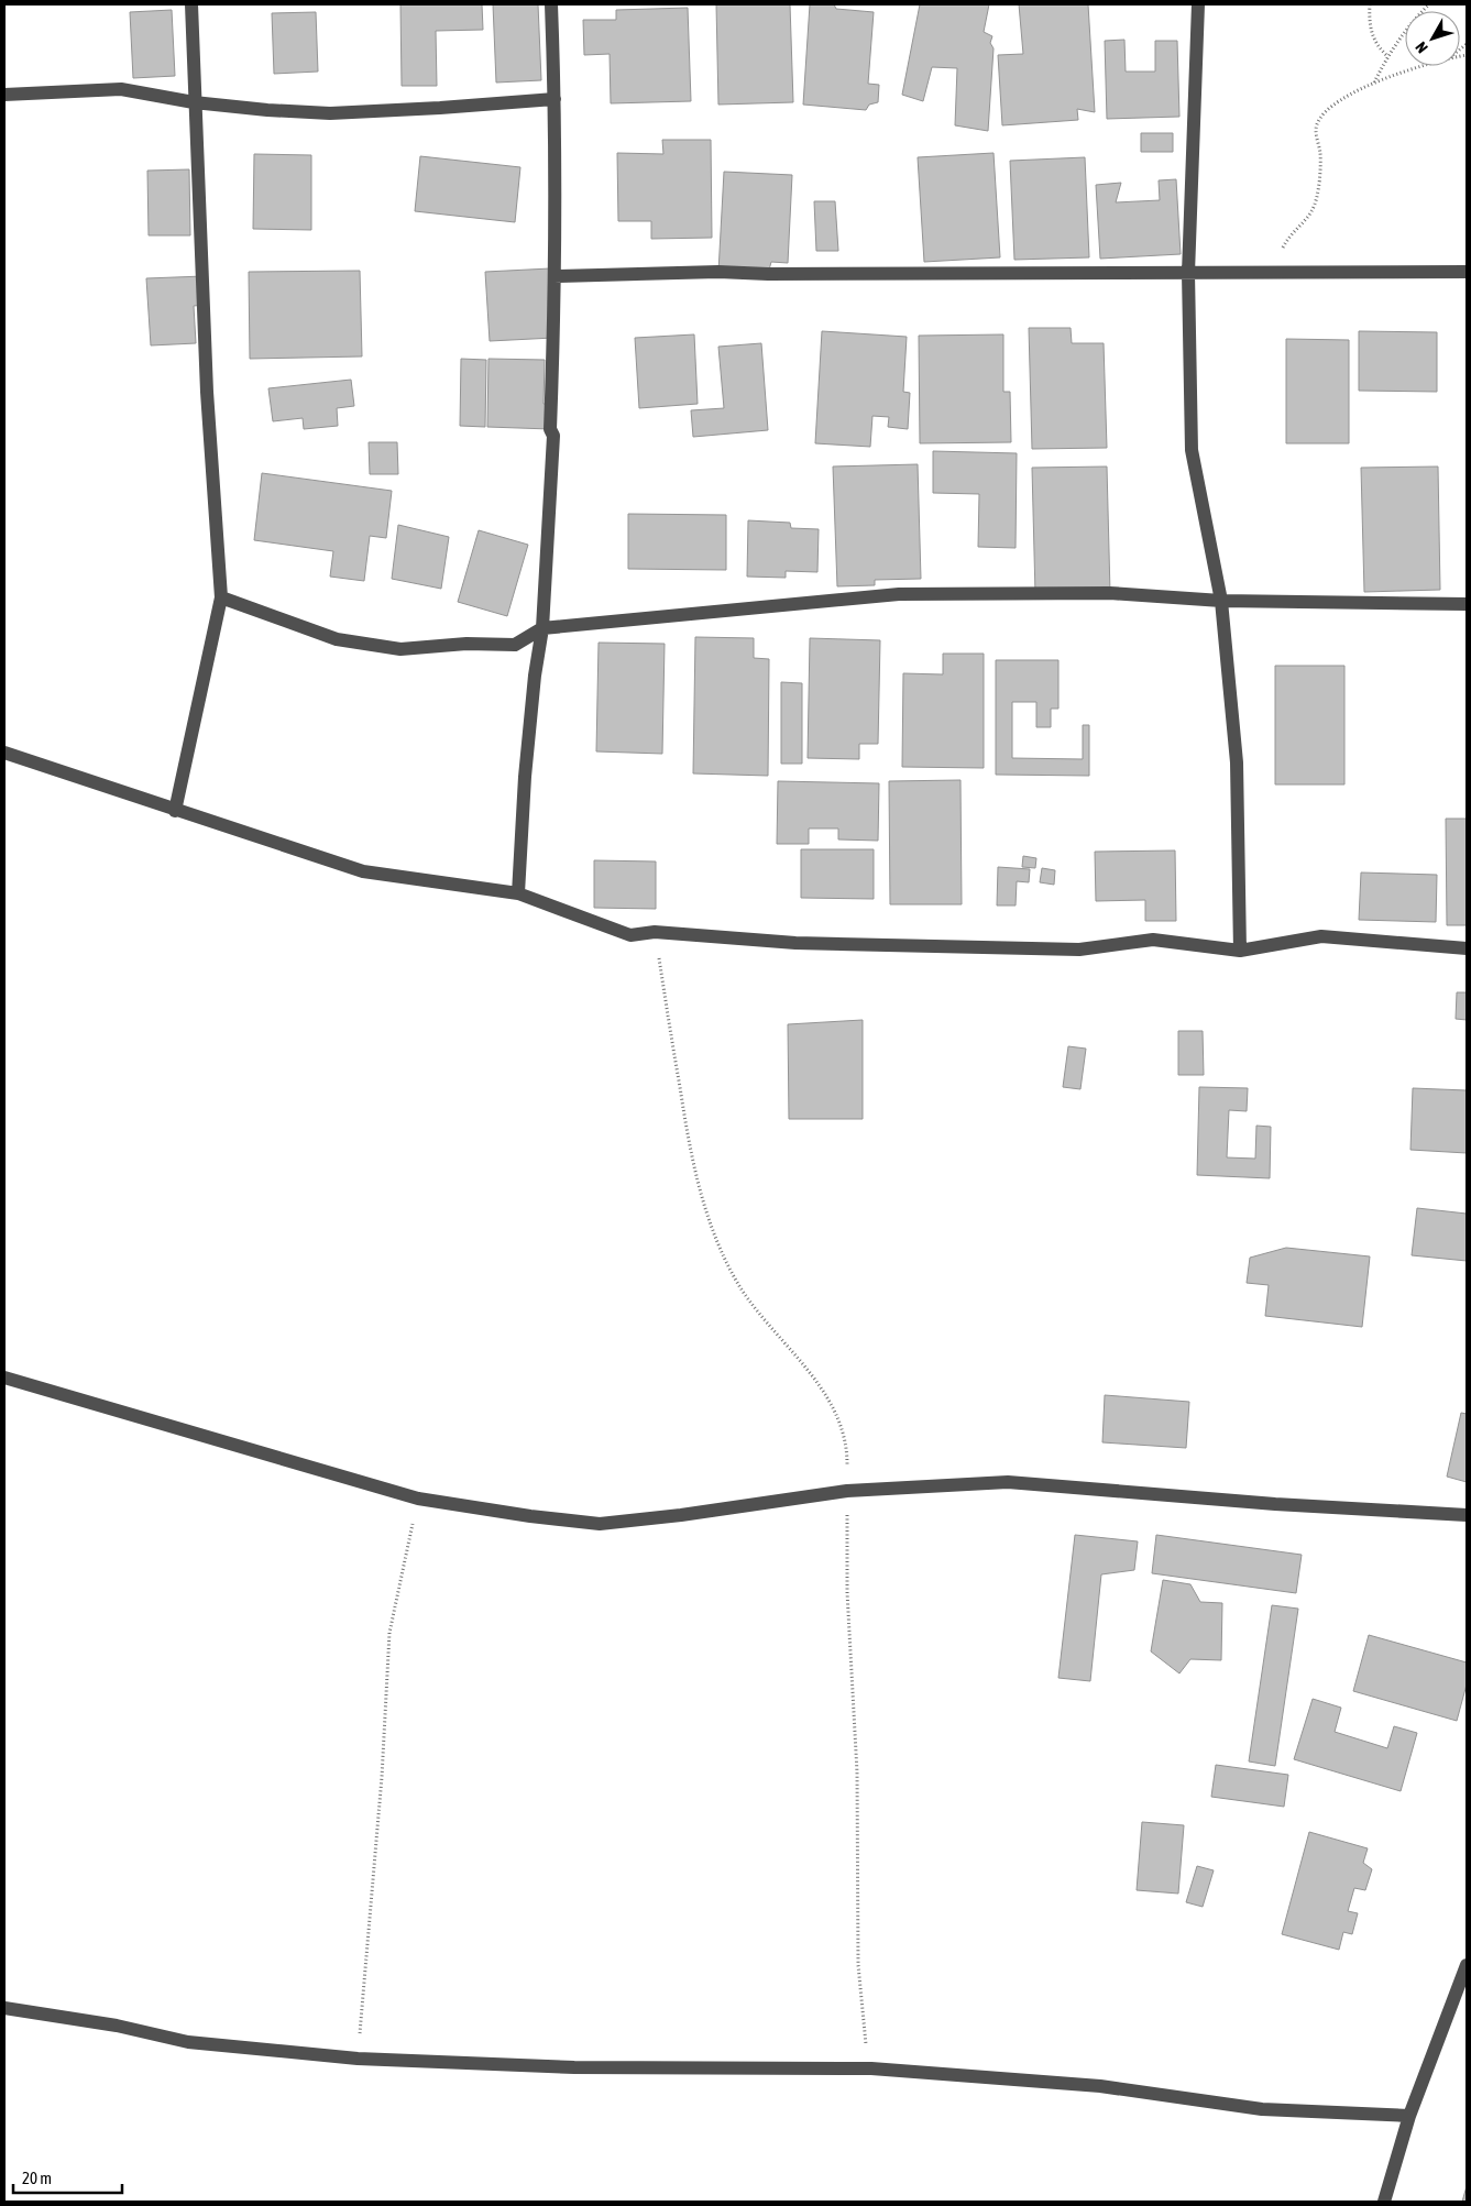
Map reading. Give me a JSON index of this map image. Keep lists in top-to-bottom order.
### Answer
{
  "scale_bar": "20 m",
  "north": "bottom left"
}
